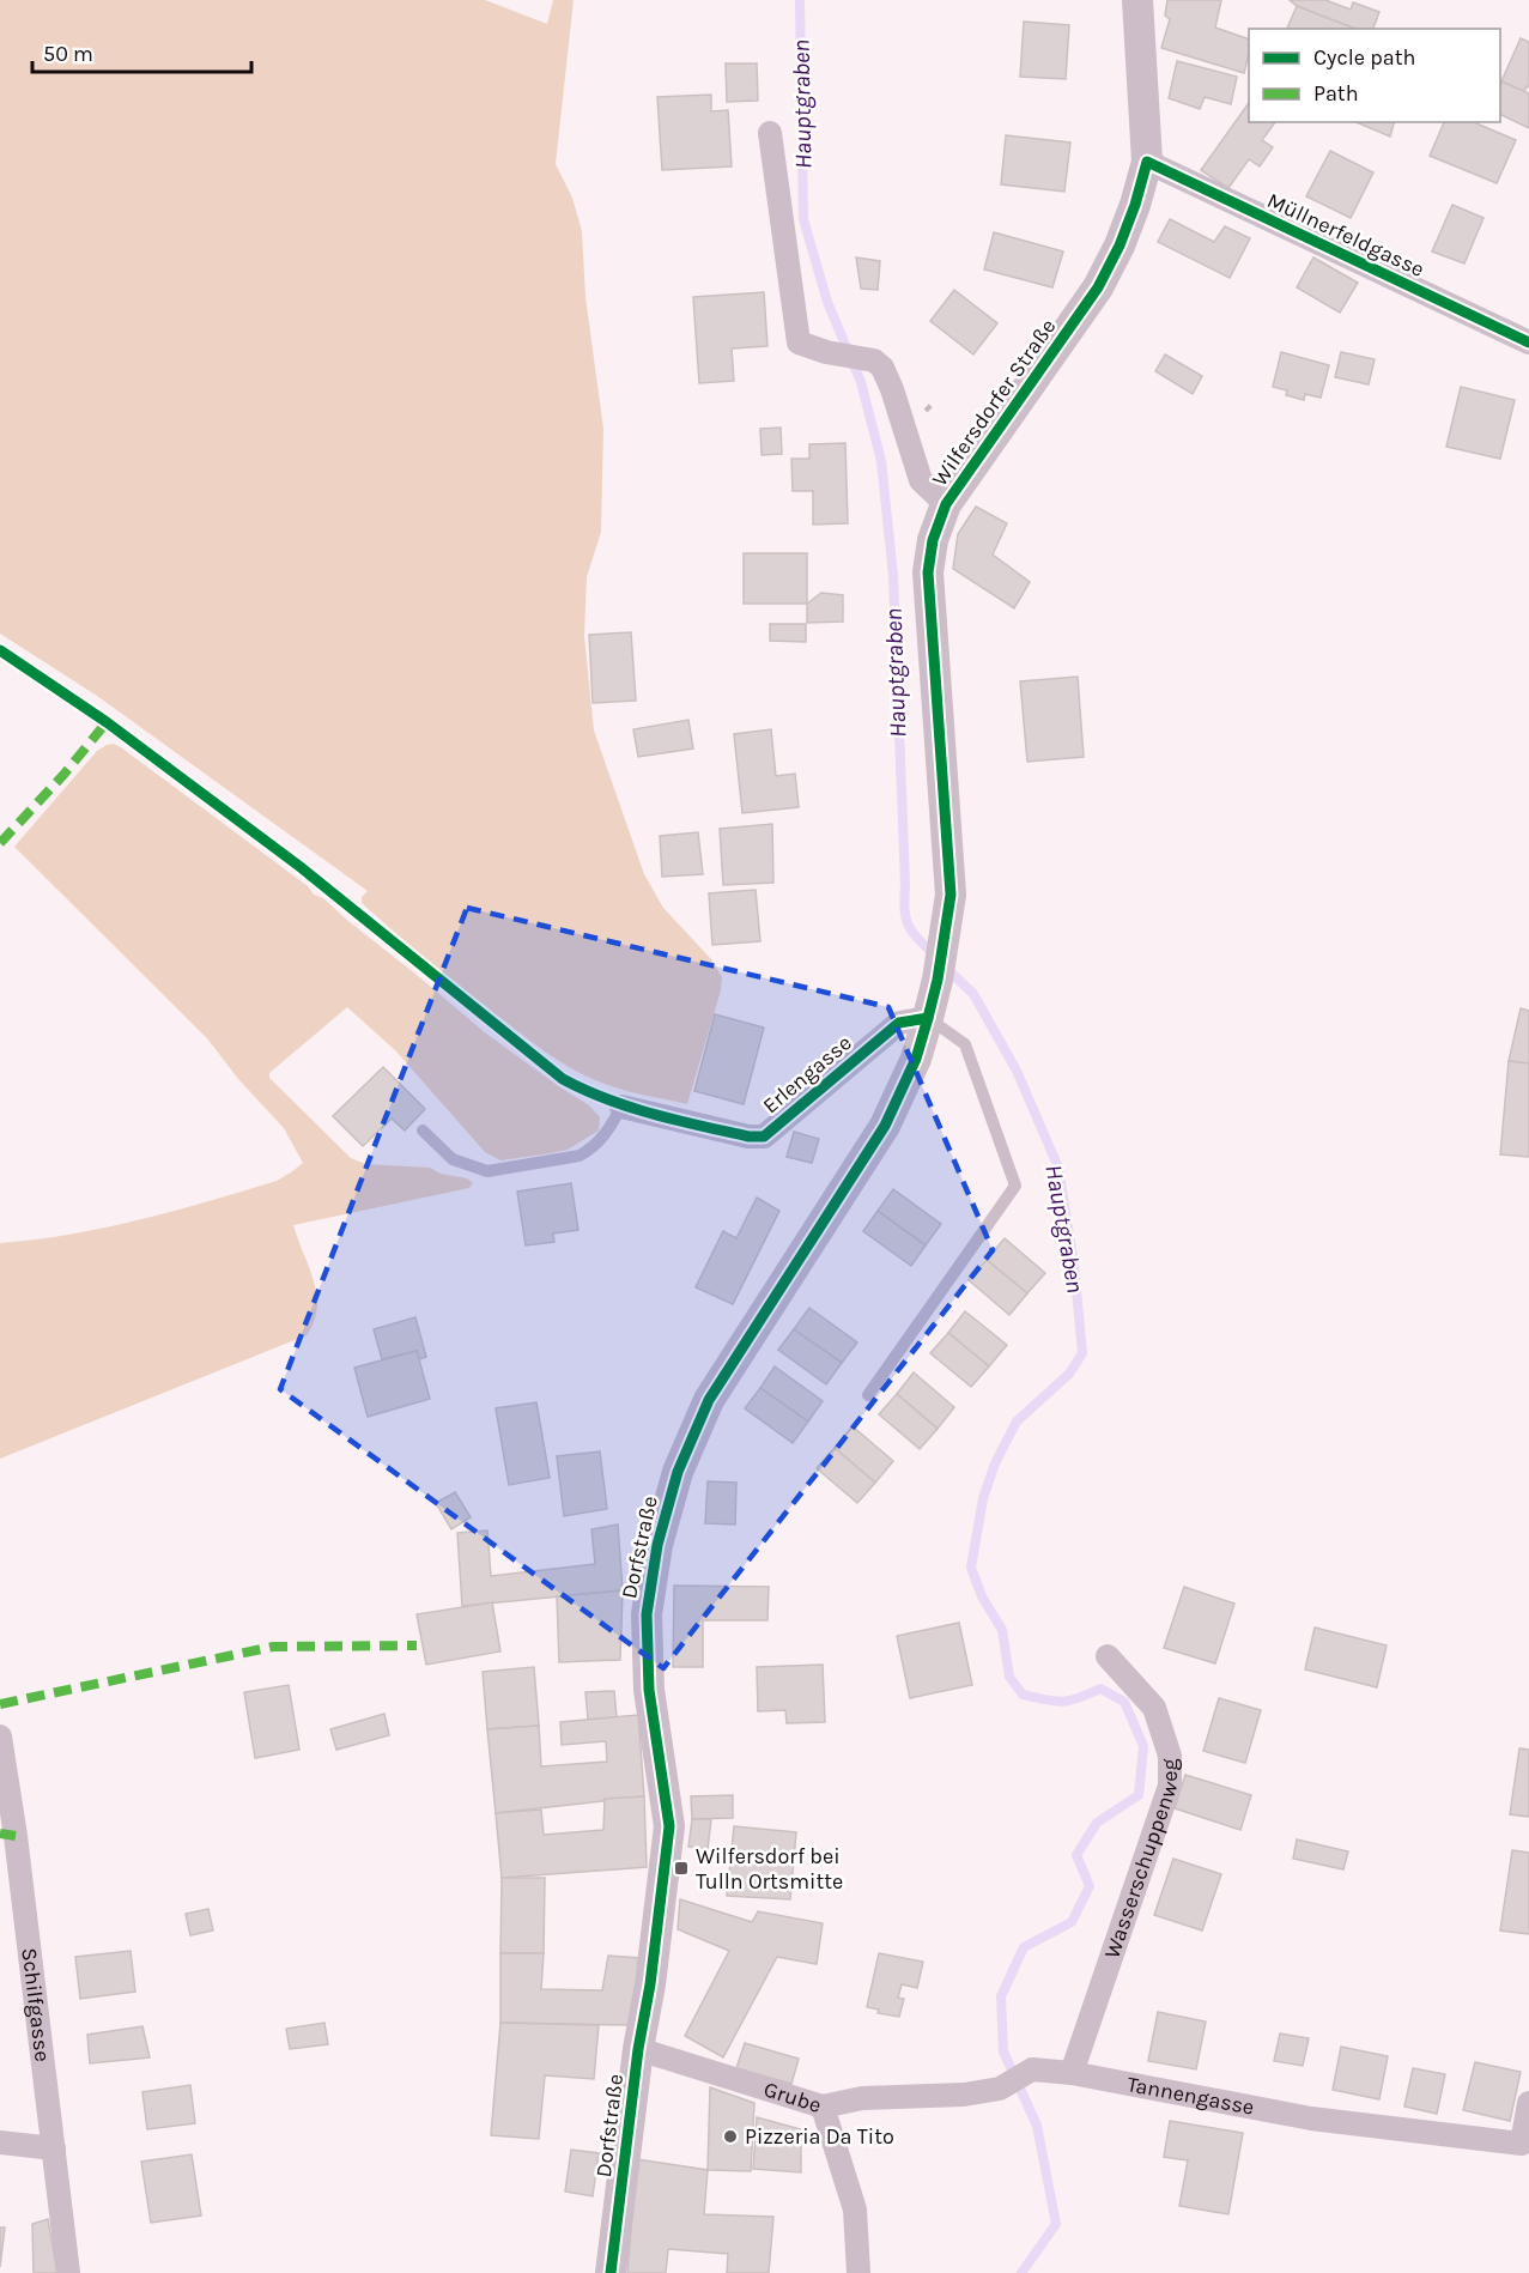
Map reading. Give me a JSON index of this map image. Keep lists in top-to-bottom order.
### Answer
{
  "streets": {
    "street": [
      "Müllnerfeldgasse",
      "Wilfersdorfer Straße",
      "Erlengasse",
      "Dorfstraße",
      "Wasserschuppenweg",
      "Schilfgasse",
      "Tannengasse",
      "Grube"
    ]
  },
  "crossings": [
    ["Müllnerfeldgasse", "Wilfersdorfer Straße"],
    ["Wilfersdorfer Straße", "Dorfstraße"],
    ["Erlengasse", "Dorfstraße"],
    ["Dorfstraße", "Grube"],
    ["Wasserschuppenweg", "Tannengasse"],
    ["Tannengasse", "Grube"]
  ],
  "water": ["Hauptgraben"],
  "places": {
    "transit": ["Wilfersdorf bei Tulln Ortsmitte"],
    "other": ["Pizzeria Da Tito"]
  },
  "legend": ["Cycle path", "Path"],
  "scale_bar": "50 m"
}
